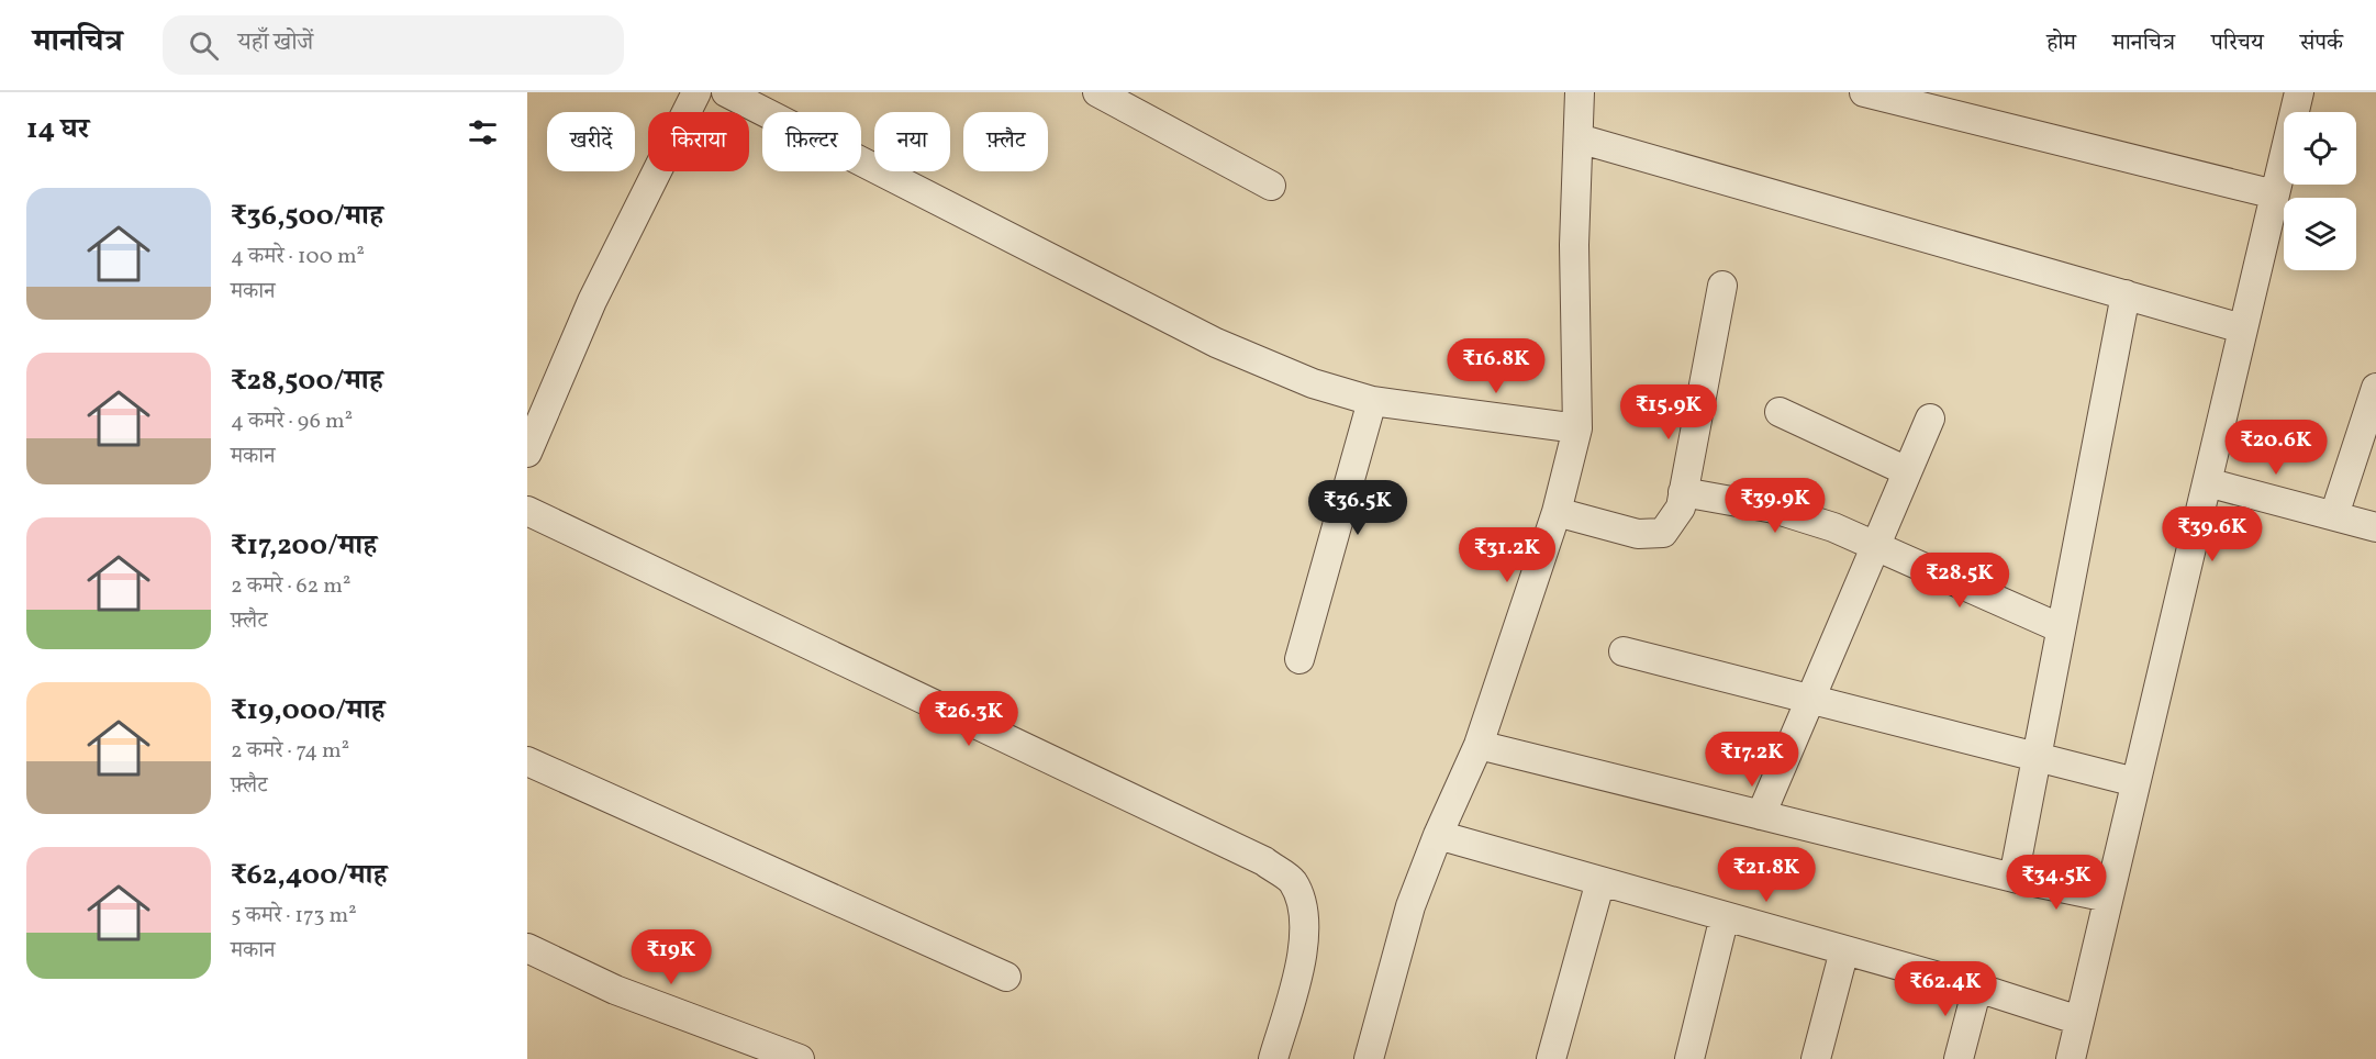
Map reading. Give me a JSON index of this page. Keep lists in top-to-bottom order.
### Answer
{
  "page": {
    "header": "मानचित्र",
    "search": "यहाँ खोजें",
    "nav": [
      "होम",
      "मानचित्र",
      "परिचय",
      "संपर्क"
    ],
    "heading": "14 घर",
    "chip": [
      "खरीदें",
      "किराया",
      "फ़िल्टर",
      "नया",
      "फ़्लैट"
    ],
    "list": [
      {
        "name": "₹36,500/माह",
        "note": "4 कमरे · 100 m² · मकान"
      },
      {
        "name": "₹28,500/माह",
        "note": "4 कमरे · 96 m² · मकान"
      },
      {
        "name": "₹17,200/माह",
        "note": "2 कमरे · 62 m² · फ़्लैट"
      },
      {
        "name": "₹19,000/माह",
        "note": "2 कमरे · 74 m² · फ़्लैट"
      },
      {
        "name": "₹62,400/माह",
        "note": "5 कमरे · 173 m² · मकान"
      }
    ],
    "price": [
      "₹16.8K",
      "₹15.9K",
      "₹20.6K",
      "₹39.9K",
      "₹36.5K",
      "₹39.6K",
      "₹31.2K",
      "₹28.5K",
      "₹26.3K",
      "₹17.2K",
      "₹21.8K",
      "₹34.5K",
      "₹19K",
      "₹62.4K"
    ]
  }
}
